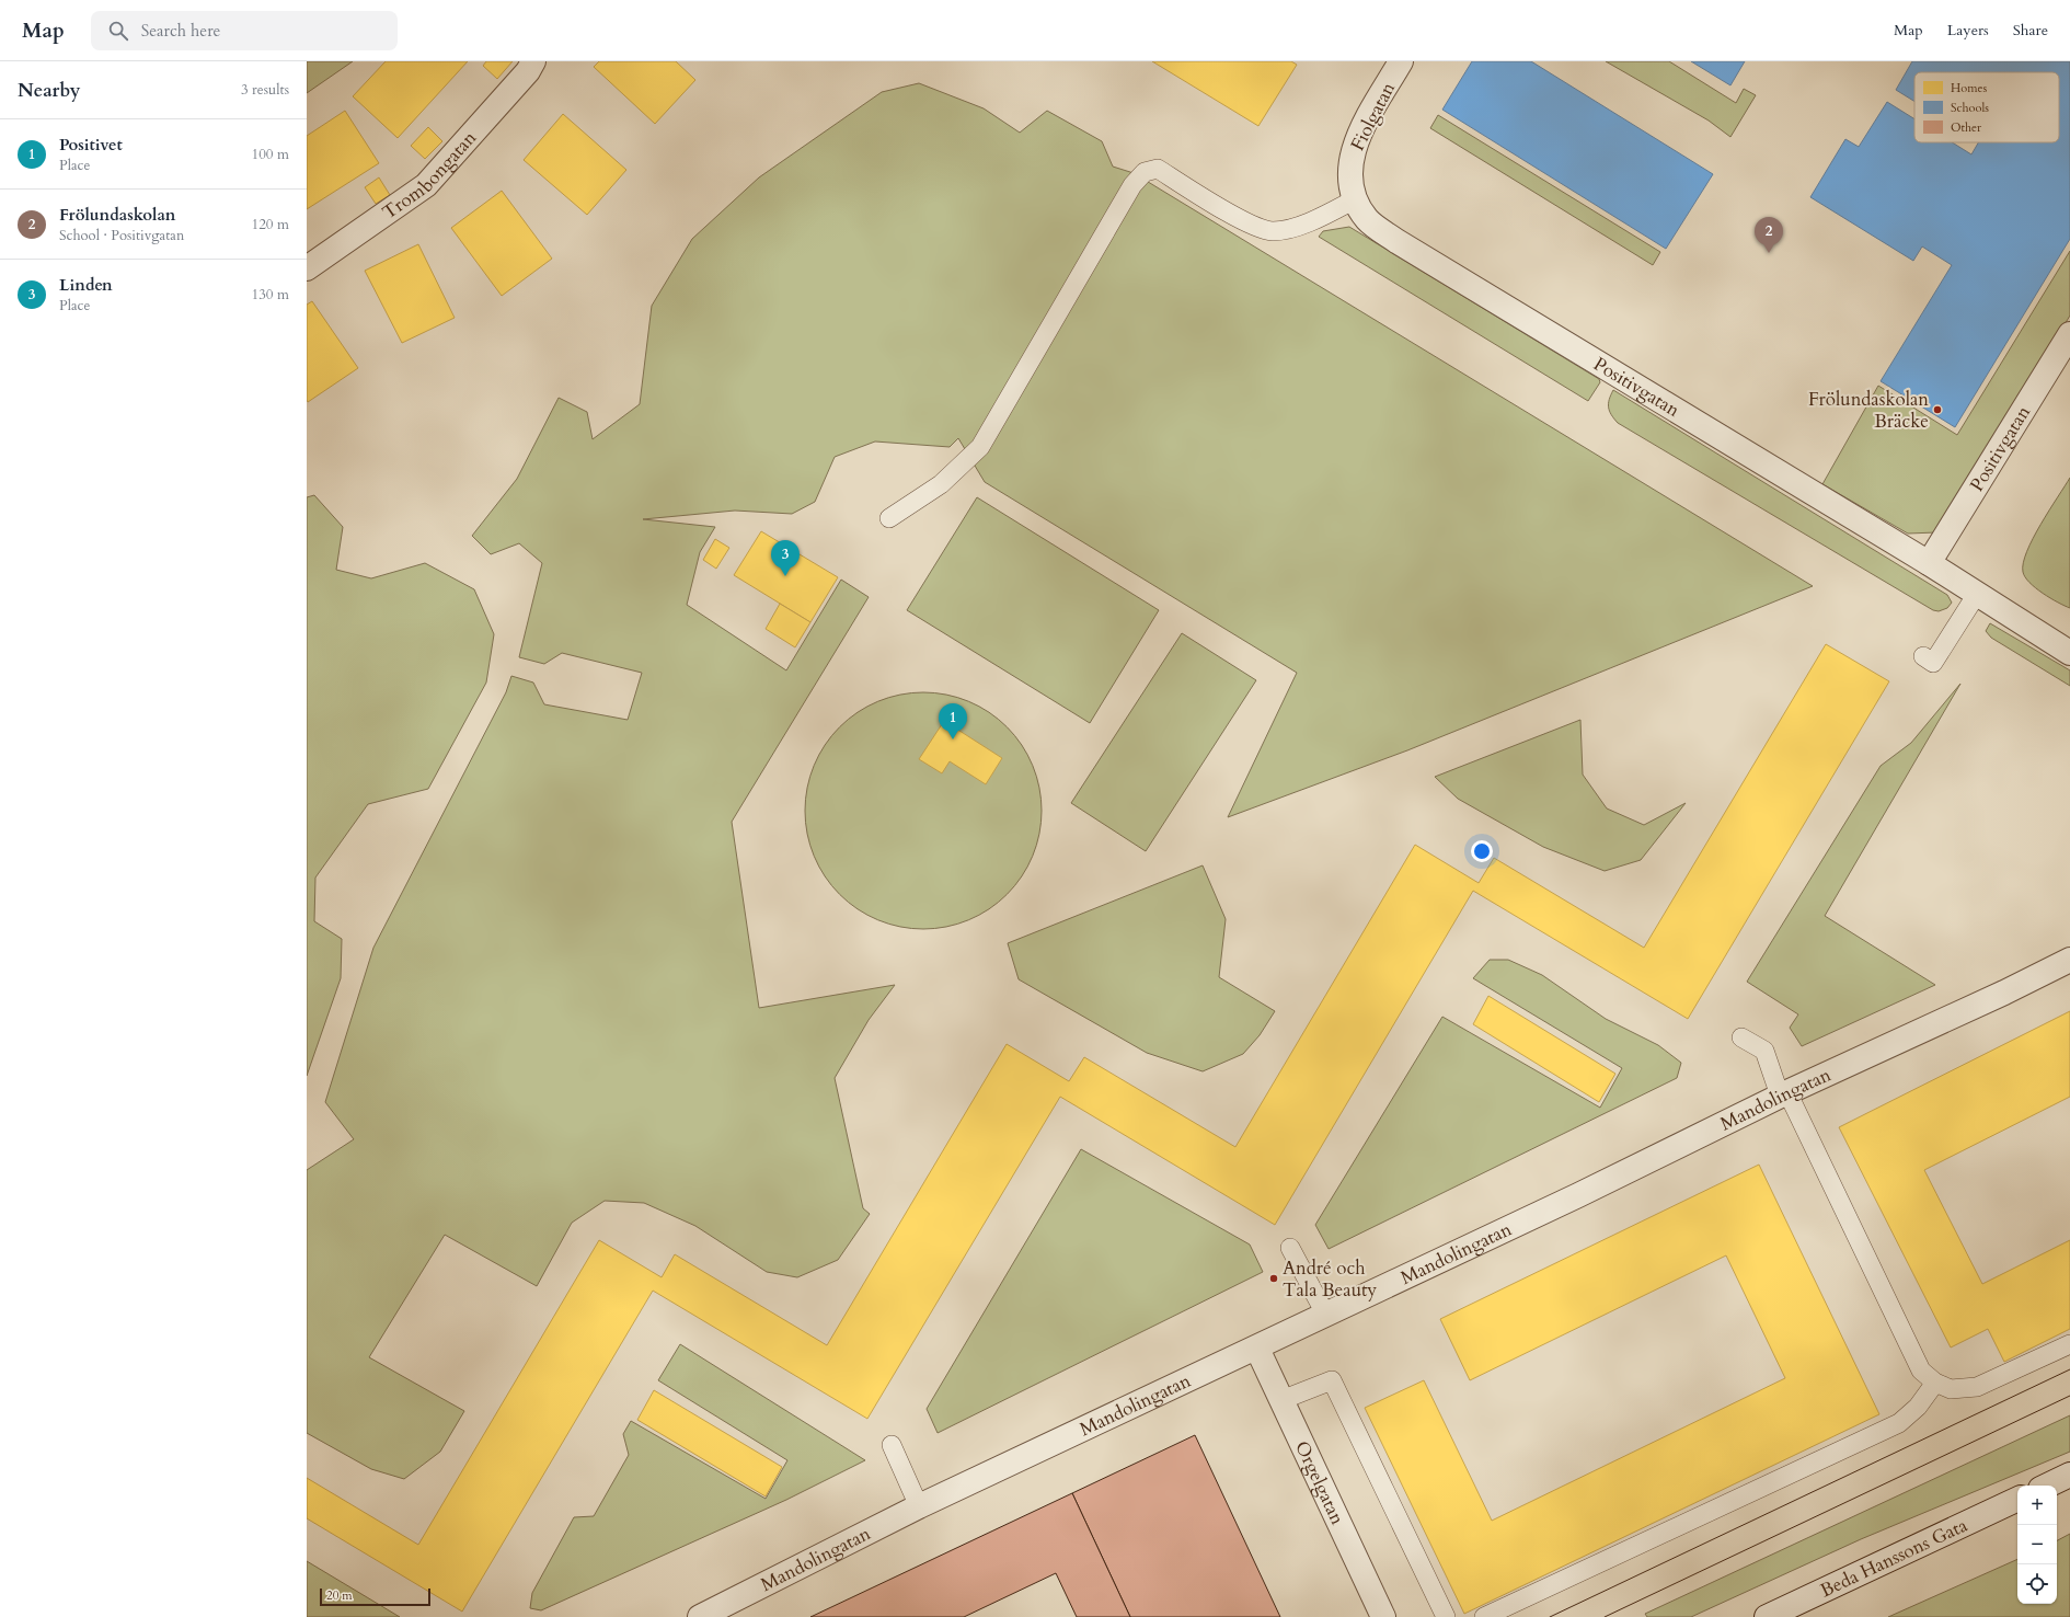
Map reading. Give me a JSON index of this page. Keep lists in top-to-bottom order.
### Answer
{
  "streets": {
    "street": [
      "Fiolgatan",
      "Trombongatan",
      "Positivgatan",
      "Mandolingatan",
      "Orgelgatan",
      "Beda Hanssons Gata"
    ]
  },
  "crossings": [
    ["Fiolgatan", "Positivgatan"],
    ["Mandolingatan", "Orgelgatan"]
  ],
  "places": ["Frölundaskolan Bräcke", "André och Tala Beauty"],
  "legend": ["Homes", "Schools", "Other"],
  "scale_bar": "20 m",
  "page": {
    "header": "Map",
    "search": "Search here",
    "nav": ["Map", "Layers", "Share"],
    "heading": ["Nearby", "3 results"],
    "list": [
      {
        "mark": "1",
        "name": "Positivet",
        "note": "Place",
        "value": "100 m"
      },
      {
        "mark": "2",
        "name": "Frölundaskolan",
        "note": "School · Positivgatan",
        "value": "120 m"
      },
      {
        "mark": "3",
        "name": "Linden",
        "note": "Place",
        "value": "130 m"
      }
    ],
    "pins": ["2", "3", "1"],
    "map_buttons": ["+", "−"],
    "scale": "20 m"
  }
}
